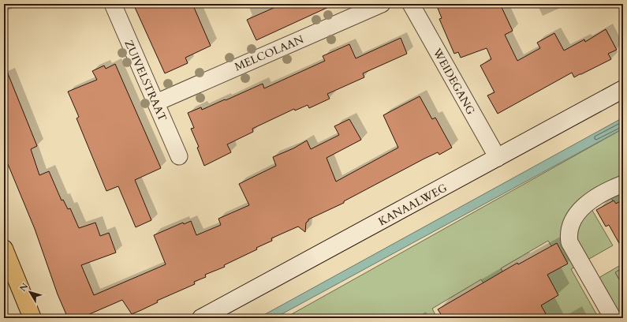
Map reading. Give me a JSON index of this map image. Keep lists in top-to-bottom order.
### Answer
{
  "streets": {
    "street": [
      "MELCOLAAN",
      "ZUIVELSTRAAT",
      "WEIDEGANG",
      "KANAALWEG"
    ]
  },
  "crossings": [
    ["MELCOLAAN", "ZUIVELSTRAAT"],
    ["WEIDEGANG", "KANAALWEG"]
  ],
  "north": "top left"
}
